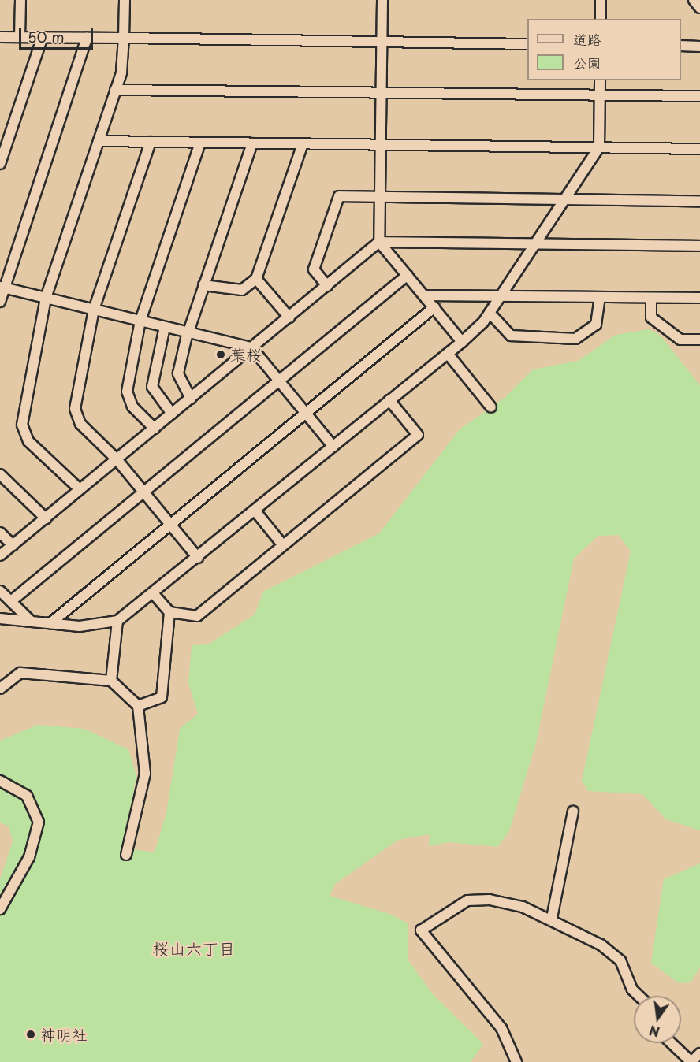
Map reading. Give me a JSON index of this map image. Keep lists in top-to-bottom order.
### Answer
{
  "districts": ["桜山六丁目"],
  "places": ["葉桜", "神明社"],
  "legend": ["道路", "公園"],
  "scale_bar": "50 m",
  "north": "bottom"
}
